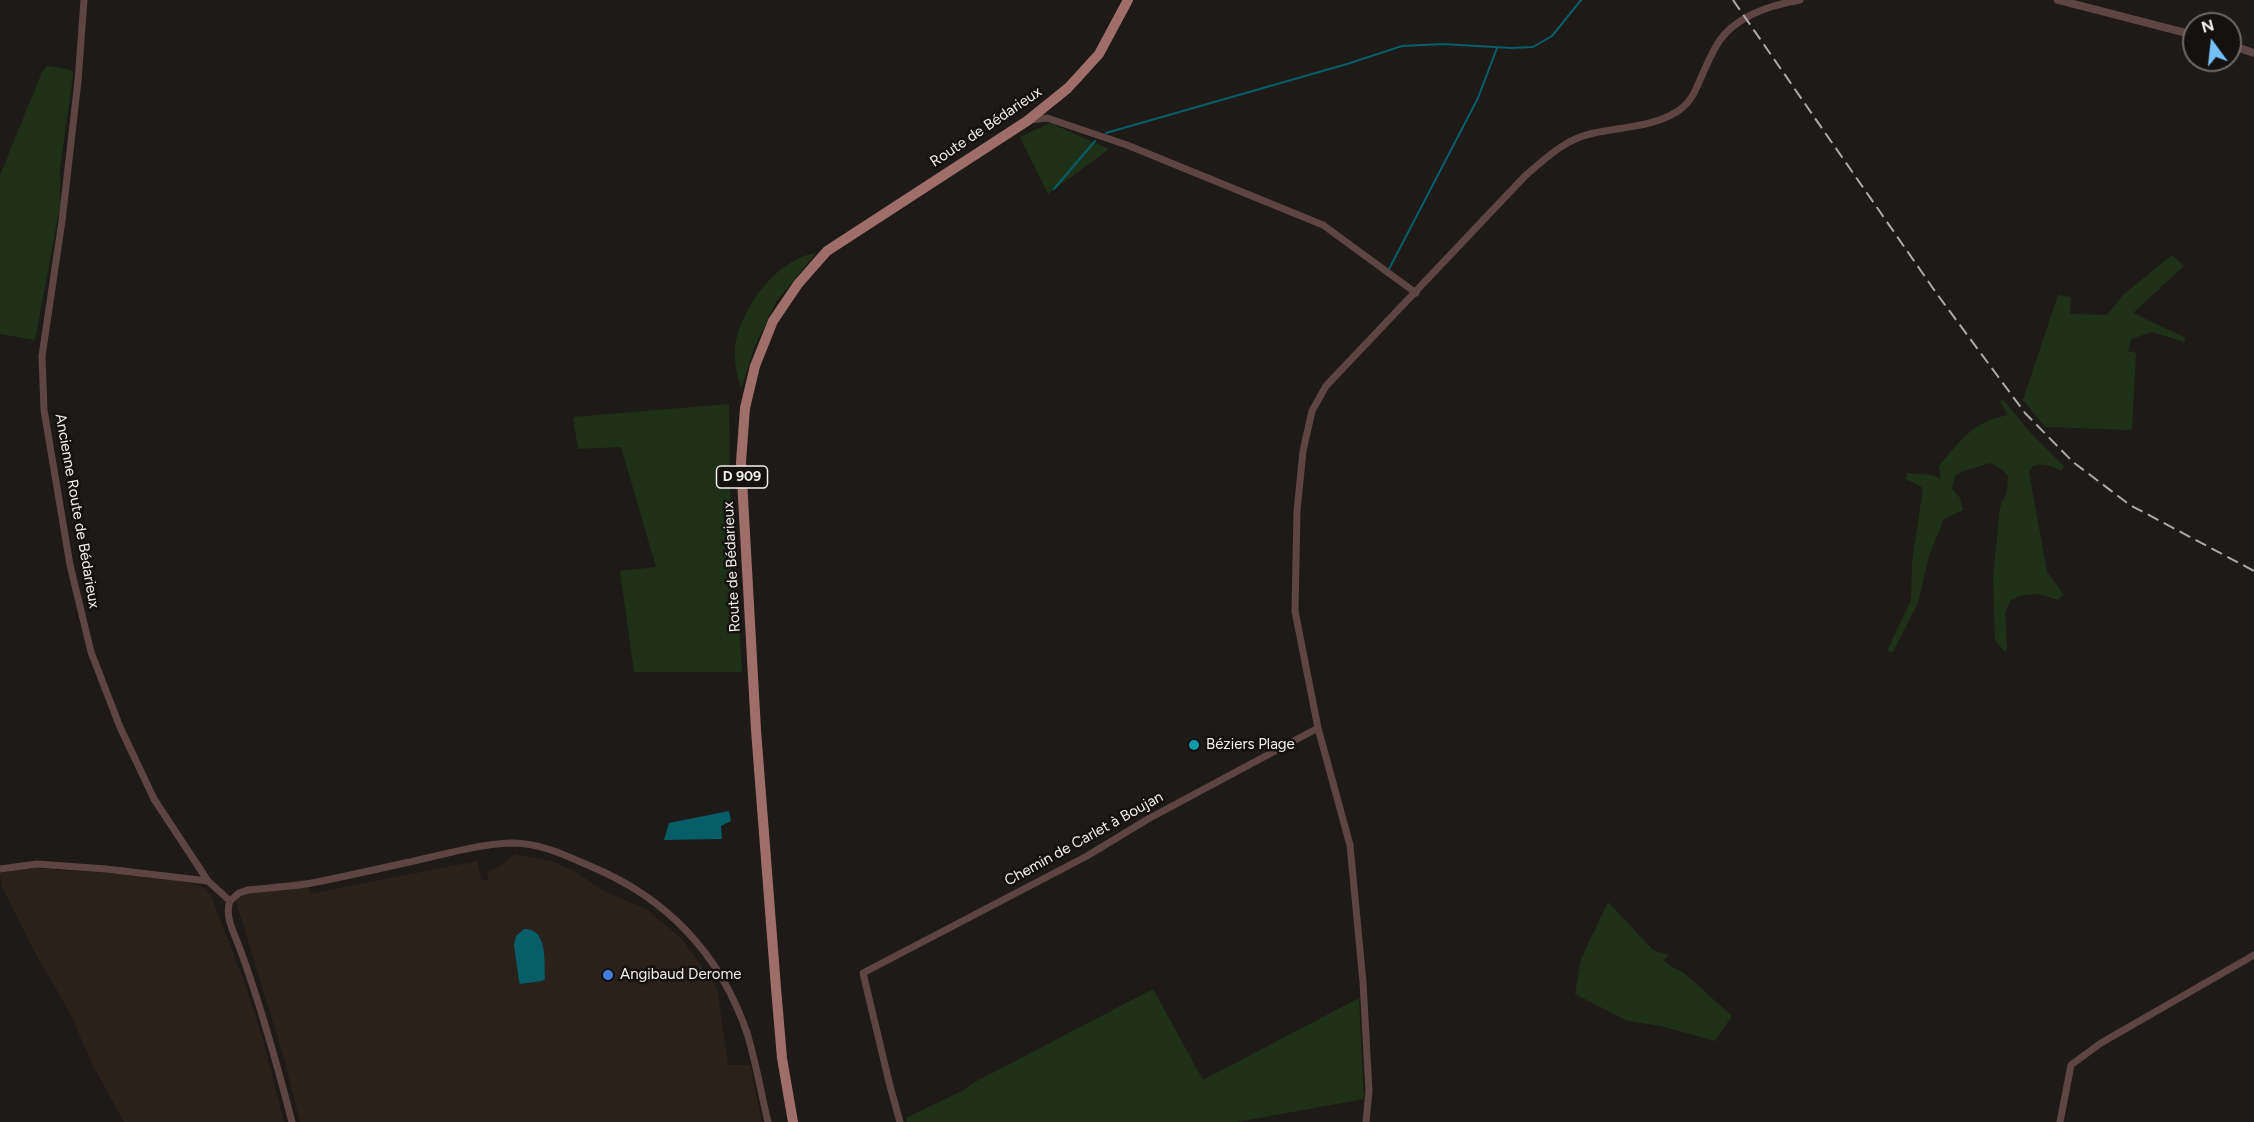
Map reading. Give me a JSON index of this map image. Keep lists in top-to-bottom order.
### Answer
{
  "streets": {
    "main road": ["Route de Bédarieux", "D 909"],
    "street": ["Ancienne Route de Bédarieux", "Chemin de Carlet à Boujan"]
  },
  "places": ["Béziers Plage", "Angibaud Derome"],
  "north": "top"
}
